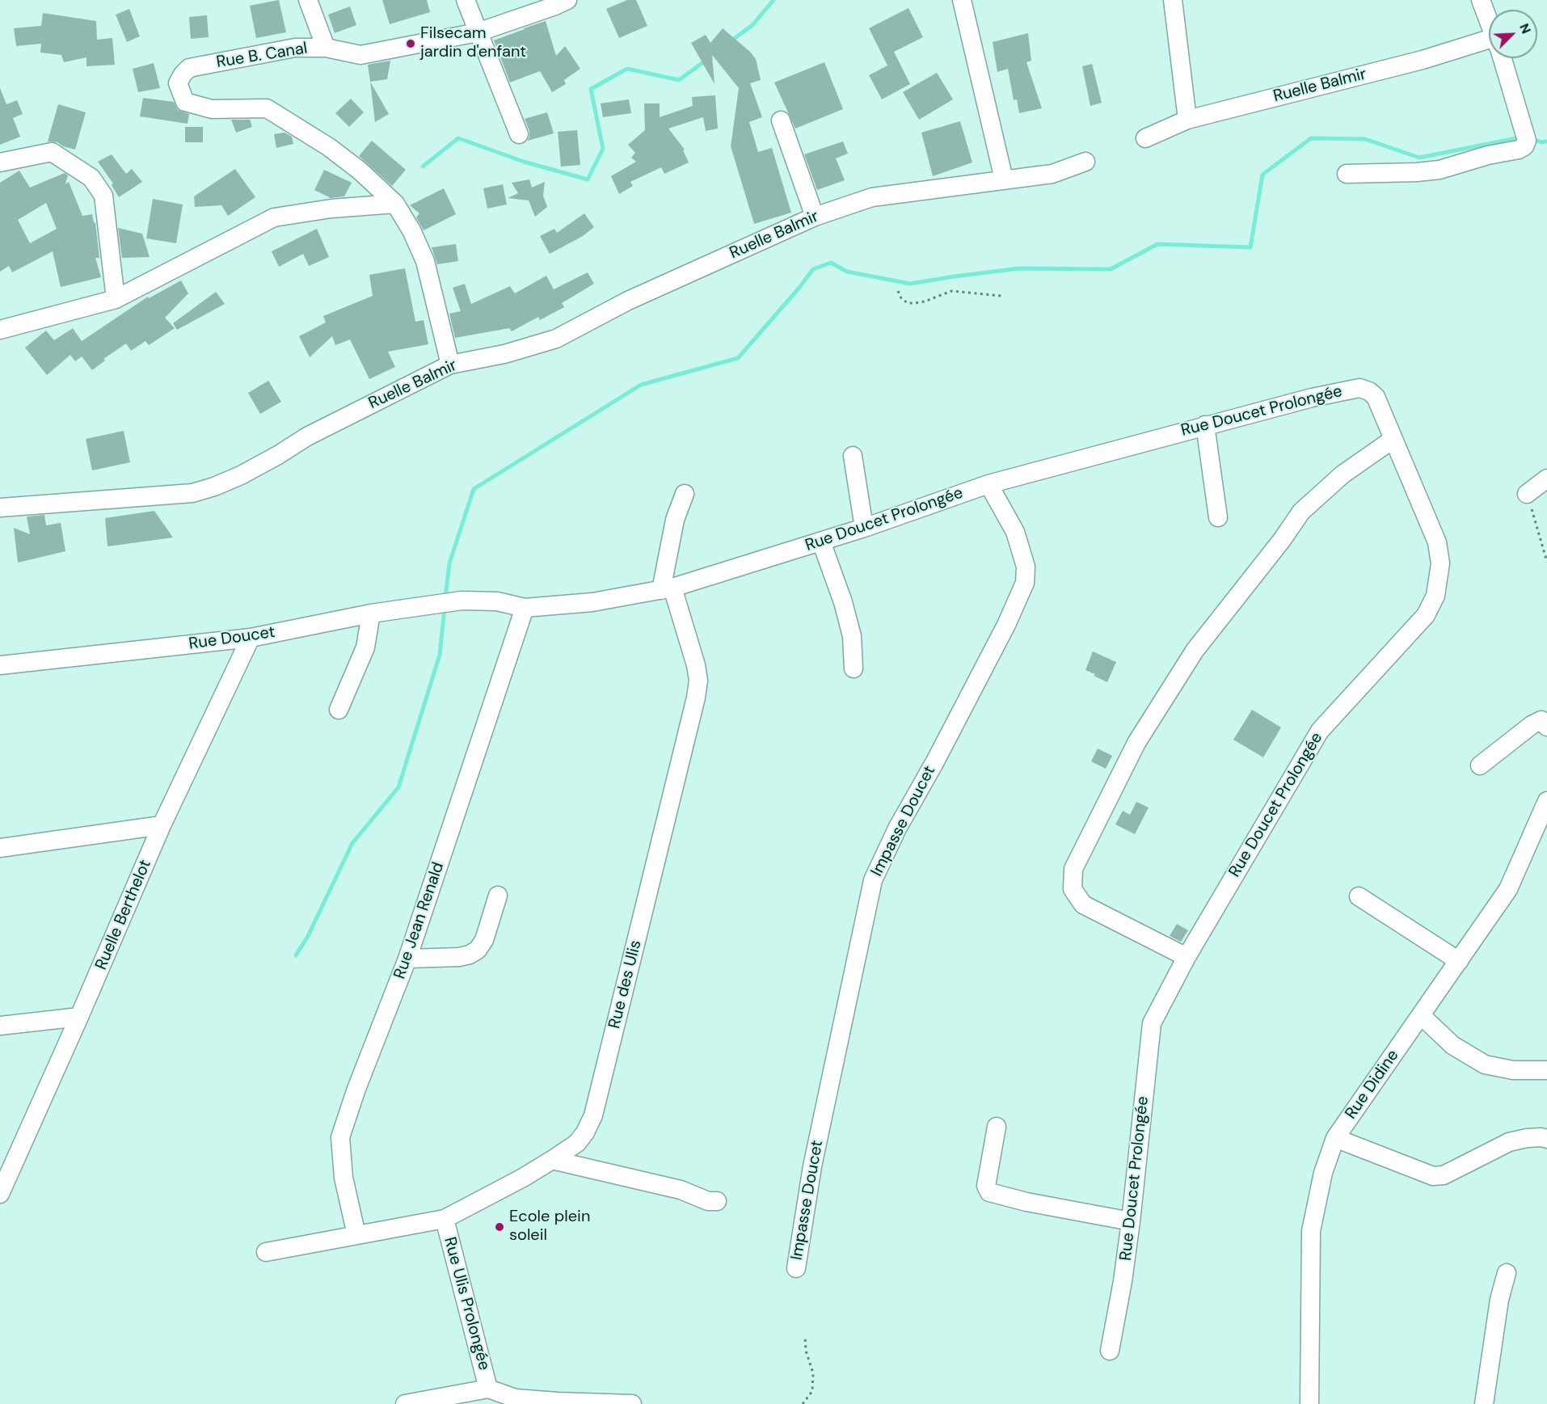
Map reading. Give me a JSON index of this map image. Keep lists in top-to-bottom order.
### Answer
{
  "streets": {
    "street": [
      "Rue B. Canal",
      "Ruelle Balmir",
      "Rue Doucet Prolongée",
      "Rue Doucet",
      "Impasse Doucet",
      "Ruelle Berthelot",
      "Rue Jean Renald",
      "Rue des Ulis",
      "Rue Didine",
      "Rue Ulis Prolongée"
    ]
  },
  "crossings": [
    ["Rue Doucet Prolongée", "Rue Doucet"],
    ["Rue Doucet Prolongée", "Impasse Doucet"],
    ["Rue Doucet Prolongée", "Rue Jean Renald"],
    ["Rue Doucet Prolongée", "Rue des Ulis"],
    ["Rue Doucet", "Ruelle Berthelot"],
    ["Rue Jean Renald", "Rue des Ulis"],
    ["Rue des Ulis", "Rue Ulis Prolongée"]
  ],
  "places": ["Filsecam jardin d'enfant", "Ecole plein soleil"],
  "north": "top right"
}
